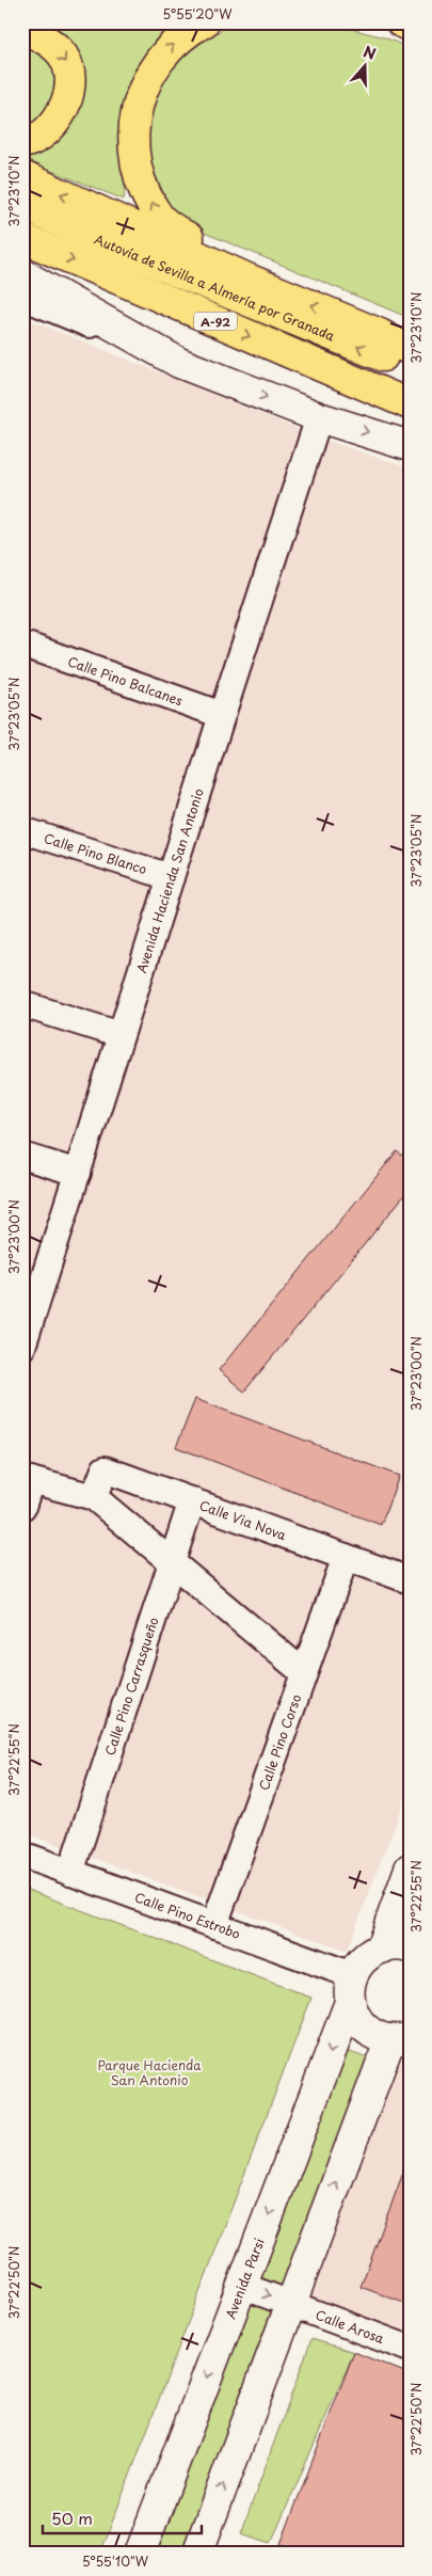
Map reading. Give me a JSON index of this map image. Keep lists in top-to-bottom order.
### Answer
{
  "streets": {
    "main road": ["Autovía de Sevilla a Almería por Granada", "A-92"],
    "street": [
      "Calle Pino Balcanes",
      "Calle Pino Blanco",
      "Avenida Hacienda San Antonio",
      "Calle Via Nova",
      "Calle Pino Carrasqueño",
      "Calle Pino Corso",
      "Calle Pino Estrobo",
      "Avenida Parsi",
      "Calle Arosa"
    ]
  },
  "crossings": [
    ["Calle Pino Balcanes", "Avenida Hacienda San Antonio"],
    ["Calle Pino Blanco", "Avenida Hacienda San Antonio"],
    ["Calle Via Nova", "Calle Pino Carrasqueño"],
    ["Calle Via Nova", "Calle Pino Corso"],
    ["Calle Pino Carrasqueño", "Calle Pino Estrobo"],
    ["Calle Pino Corso", "Calle Pino Estrobo"],
    ["Calle Pino Estrobo", "Avenida Parsi"],
    ["Avenida Parsi", "Calle Arosa"]
  ],
  "parks": ["Parque Hacienda San Antonio"],
  "scale_bar": "50 m",
  "north": "top",
  "coordinates": [
    "5°55'20\"W",
    "37°23'10\"N",
    "37°23'05\"N",
    "37°23'00\"N",
    "37°22'55\"N",
    "37°22'50\"N",
    "5°55'10\"W"
  ]
}
